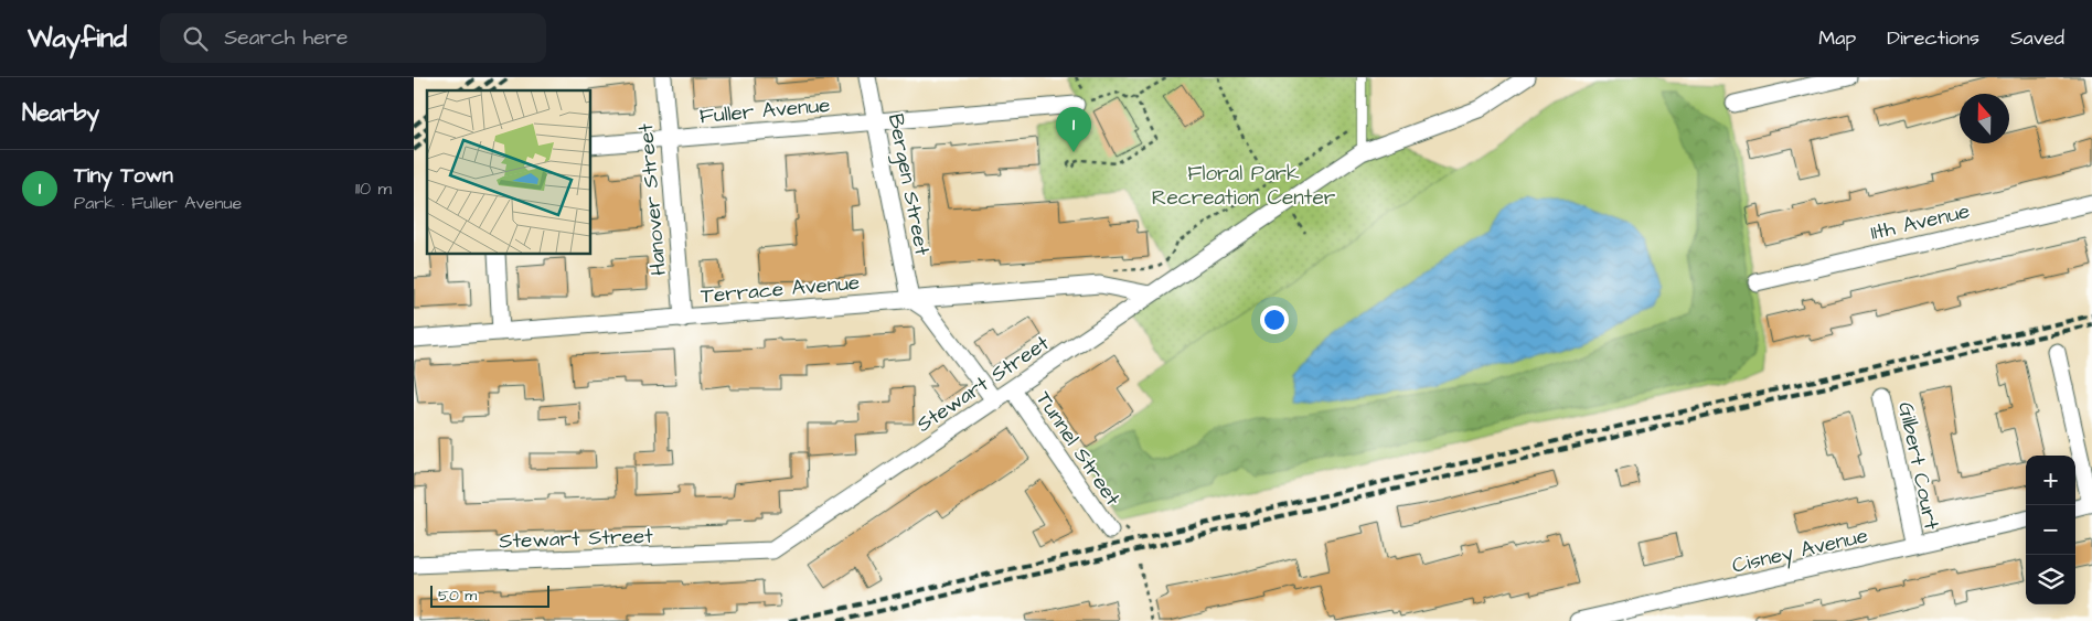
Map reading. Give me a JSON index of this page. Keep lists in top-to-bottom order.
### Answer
{
  "streets": {
    "street": [
      "Fuller Avenue",
      "Bergen Street",
      "Hanover Street",
      "11th Avenue",
      "Terrace Avenue",
      "Stewart Street",
      "Tunnel Street",
      "Gilbert Court",
      "Cisney Avenue"
    ]
  },
  "crossings": [
    ["Fuller Avenue", "Bergen Street"],
    ["Fuller Avenue", "Hanover Street"],
    ["Bergen Street", "Terrace Avenue"],
    ["Hanover Street", "Terrace Avenue"],
    ["Terrace Avenue", "Stewart Street"],
    ["Stewart Street", "Tunnel Street"],
    ["Gilbert Court", "Cisney Avenue"]
  ],
  "parks": ["Floral Park Recreation Center"],
  "scale_bar": "50 m",
  "north": "top",
  "page": {
    "header": "Wayfind",
    "search": "Search here",
    "nav": ["Map", "Directions", "Saved"],
    "heading": "Nearby",
    "pins": "1",
    "list": [
      {
        "mark": "1",
        "name": "Tiny Town",
        "note": "Park · Fuller Avenue",
        "value": "110 m"
      }
    ],
    "map_buttons": ["+", "−"],
    "scale": "50 m"
  }
}
